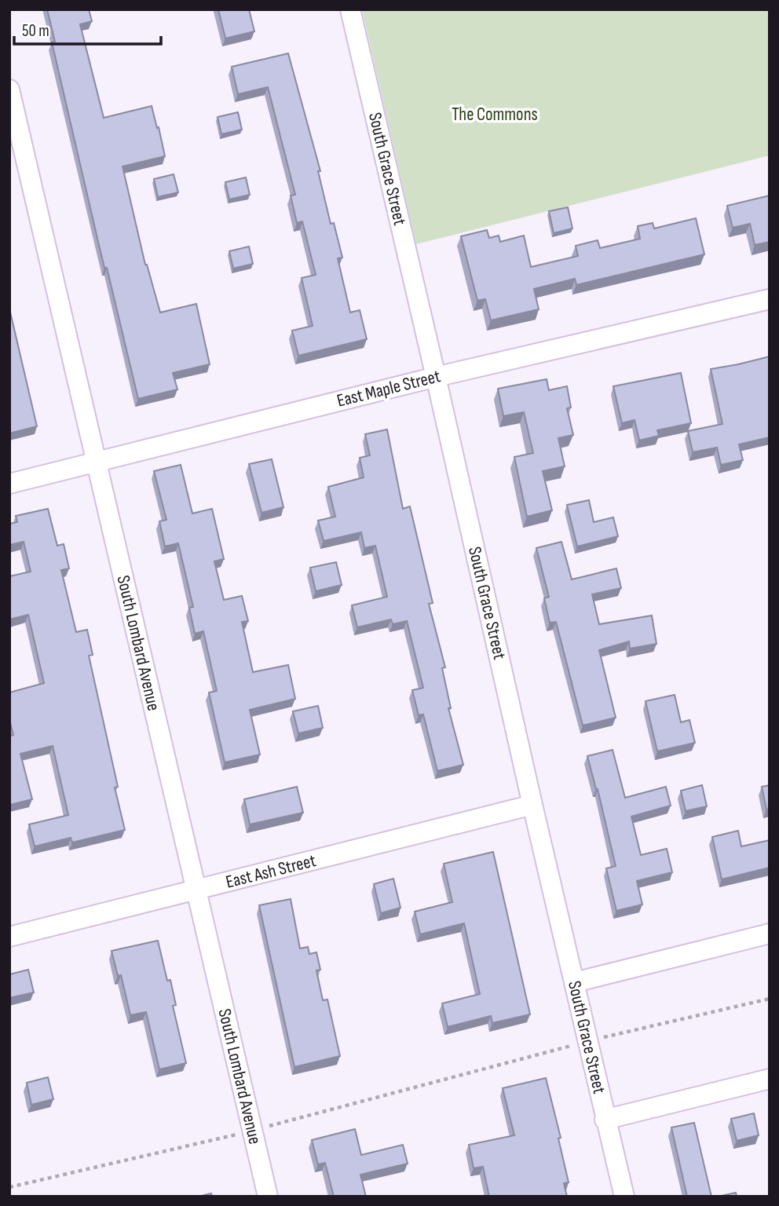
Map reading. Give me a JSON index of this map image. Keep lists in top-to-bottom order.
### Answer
{
  "streets": {
    "street": [
      "South Grace Street",
      "East Maple Street",
      "South Lombard Avenue",
      "East Ash Street"
    ]
  },
  "crossings": [
    ["South Grace Street", "East Maple Street"],
    ["South Grace Street", "East Ash Street"],
    ["East Maple Street", "South Lombard Avenue"],
    ["South Lombard Avenue", "East Ash Street"]
  ],
  "parks": ["The Commons"],
  "scale_bar": "50 m"
}
